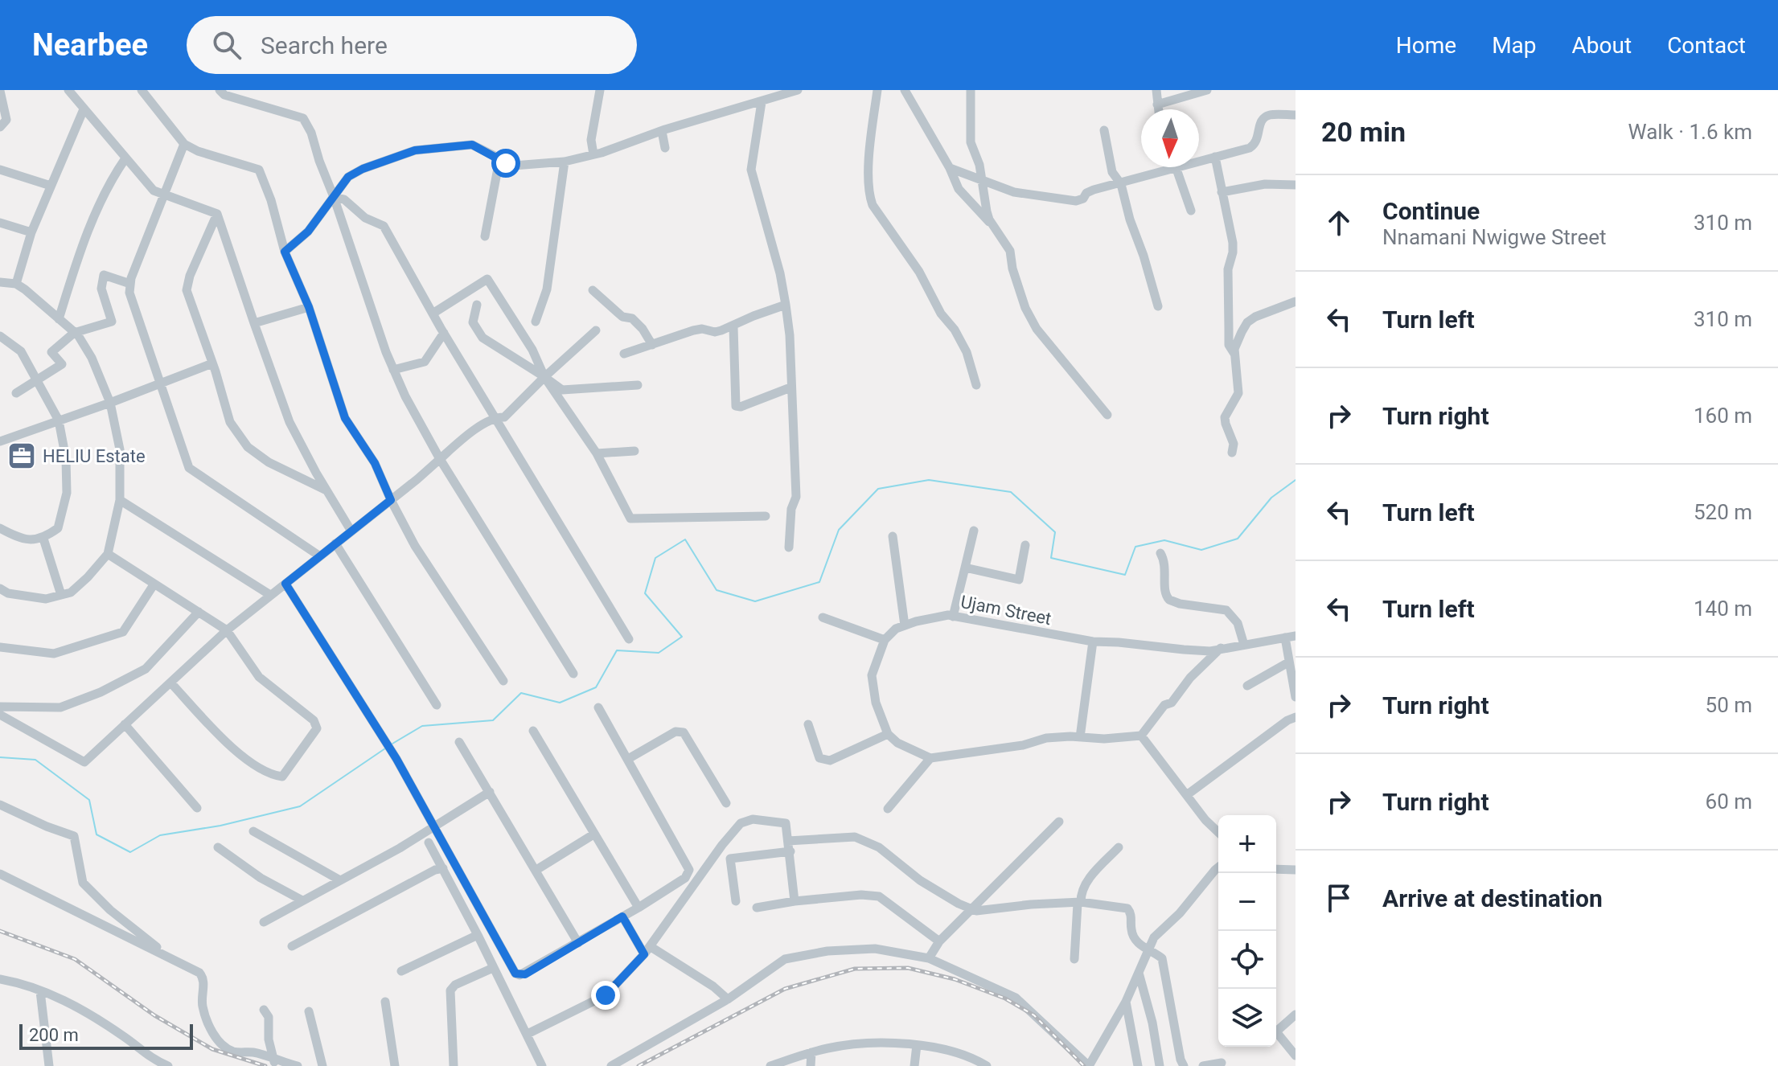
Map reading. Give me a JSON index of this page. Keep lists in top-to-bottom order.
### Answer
{
  "streets": {
    "street": ["Ujam Street"]
  },
  "places": {
    "office": ["HELIU Estate"]
  },
  "scale_bar": "200 m",
  "north": "bottom",
  "page": {
    "header": "Nearbee",
    "search": "Search here",
    "nav": [
      "Home",
      "Map",
      "About",
      "Contact"
    ],
    "heading": ["20 min", "Walk · 1.6 km"],
    "list": [
      ["Continue", "Nnamani Nwigwe Street", "310 m"],
      ["Turn left", "310 m"],
      ["Turn right", "160 m"],
      ["Turn left", "520 m"],
      ["Turn left", "140 m"],
      ["Turn right", "50 m"],
      ["Turn right", "60 m"],
      "Arrive at destination"
    ],
    "map_buttons": ["+", "−"],
    "scale": "200 m"
  }
}
